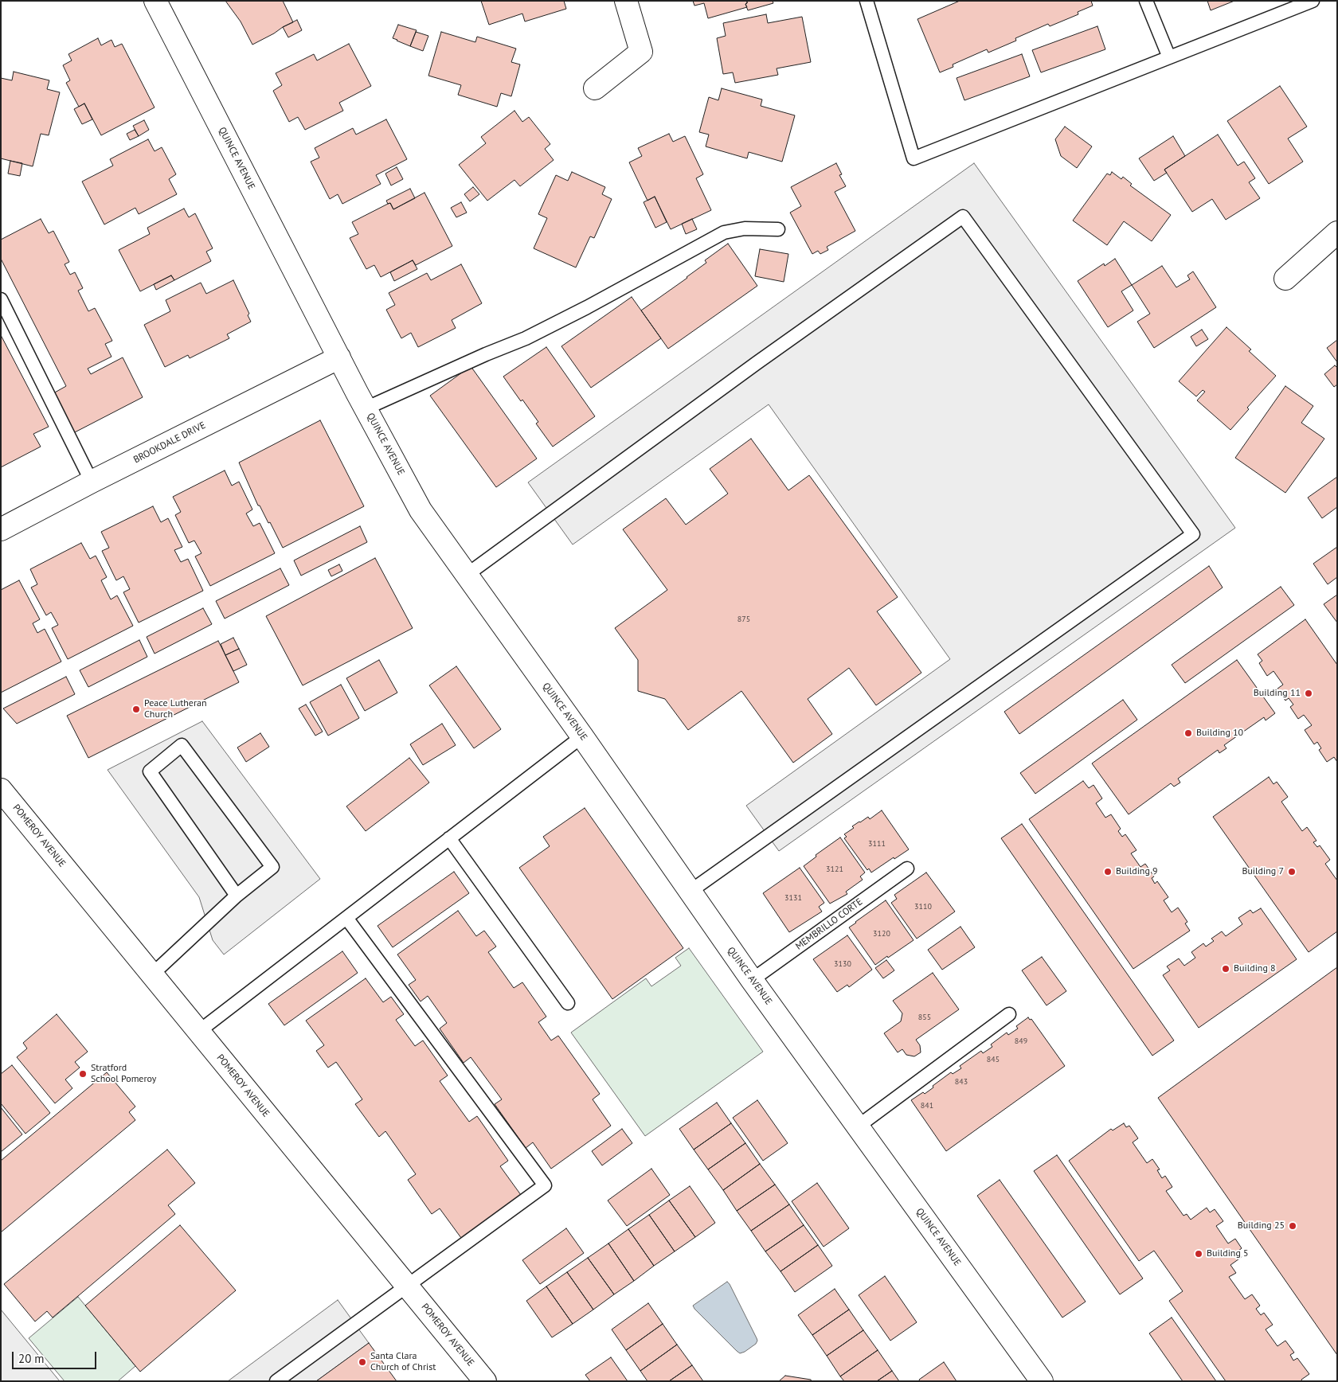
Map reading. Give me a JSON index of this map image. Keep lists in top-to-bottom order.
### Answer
{
  "streets": {
    "street": ["QUINCE AVENUE", "BROOKDALE DRIVE", "POMEROY AVENUE"],
    "lane": ["MEMBRILLO CORTE"]
  },
  "crossings": [
    ["QUINCE AVENUE", "BROOKDALE DRIVE"],
    ["QUINCE AVENUE", "MEMBRILLO CORTE"]
  ],
  "places": [
    "Building 11",
    "Peace Lutheran Church",
    "Building 10",
    "Building 9",
    "Building 7",
    "Building 8",
    "Stratford School Pomeroy",
    "Building 25",
    "Building 5",
    "Santa Clara Church of Christ"
  ],
  "house_numbers": [
    "875",
    "3111",
    "3121",
    "3131",
    "3110",
    "3120",
    "3130",
    "855",
    "849",
    "845",
    "843",
    "841"
  ],
  "scale_bar": "20 m"
}
